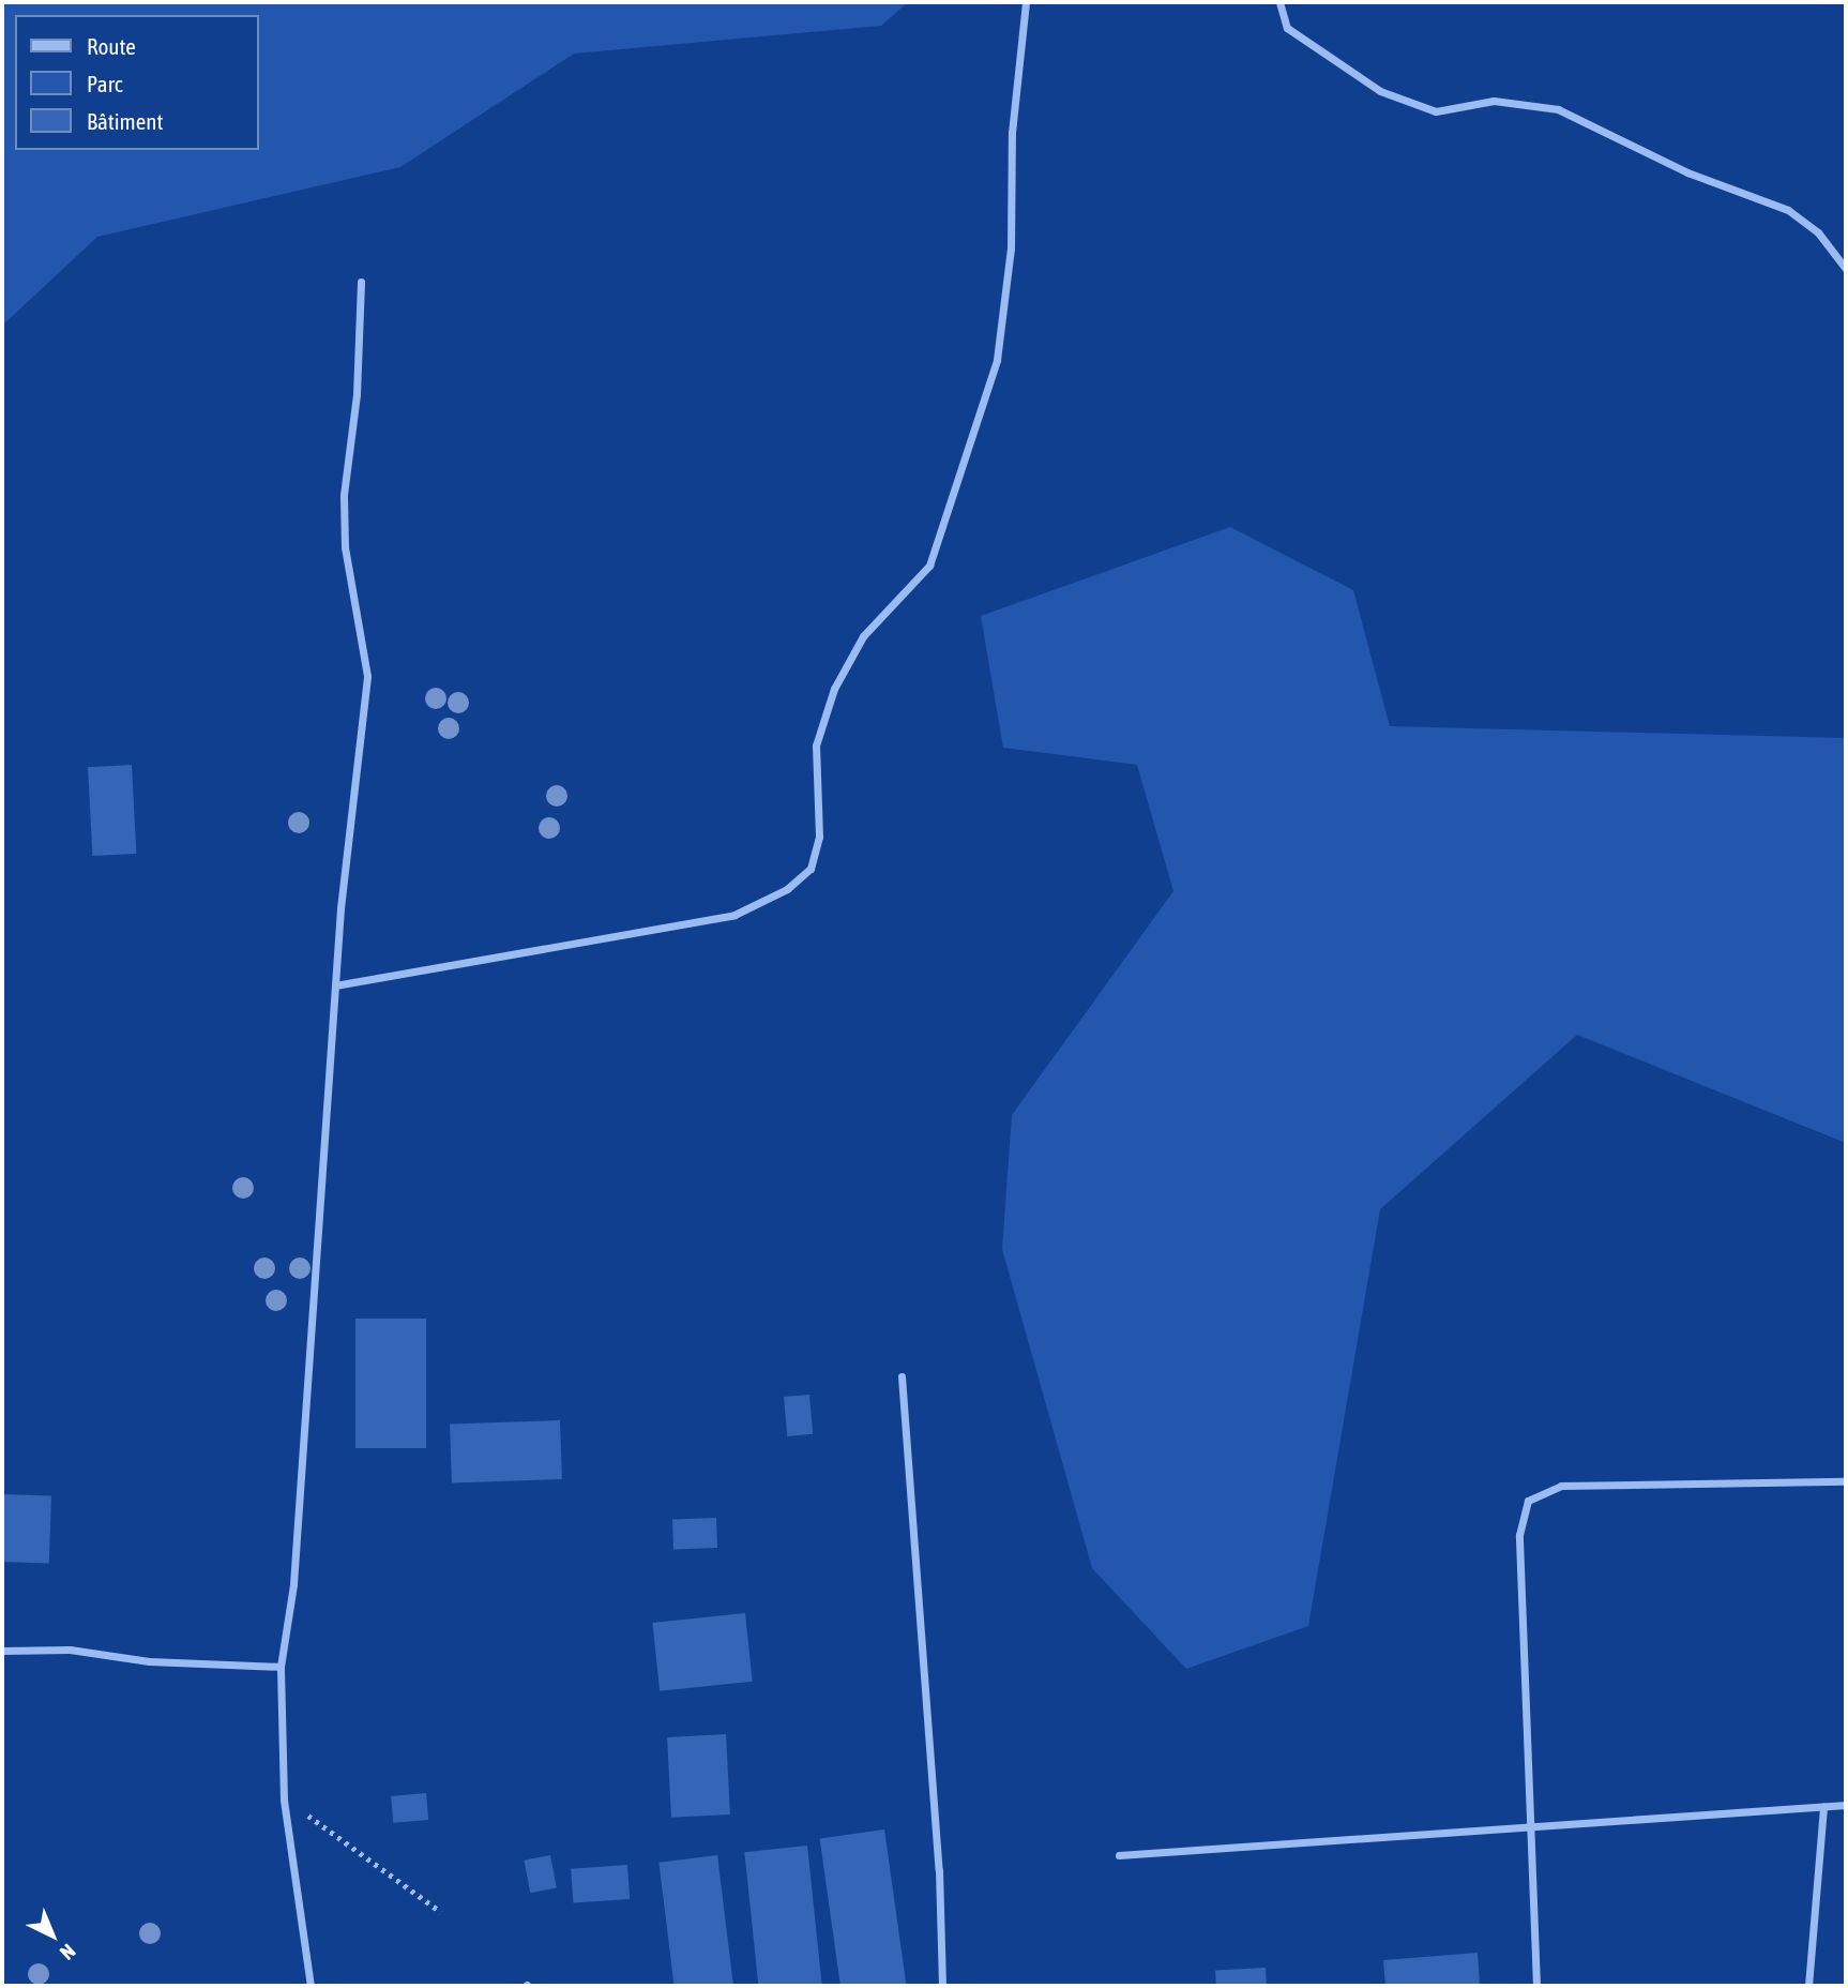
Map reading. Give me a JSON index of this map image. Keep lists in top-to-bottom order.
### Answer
{
  "legend": ["Route", "Parc", "Bâtiment"],
  "north": "bottom right"
}
